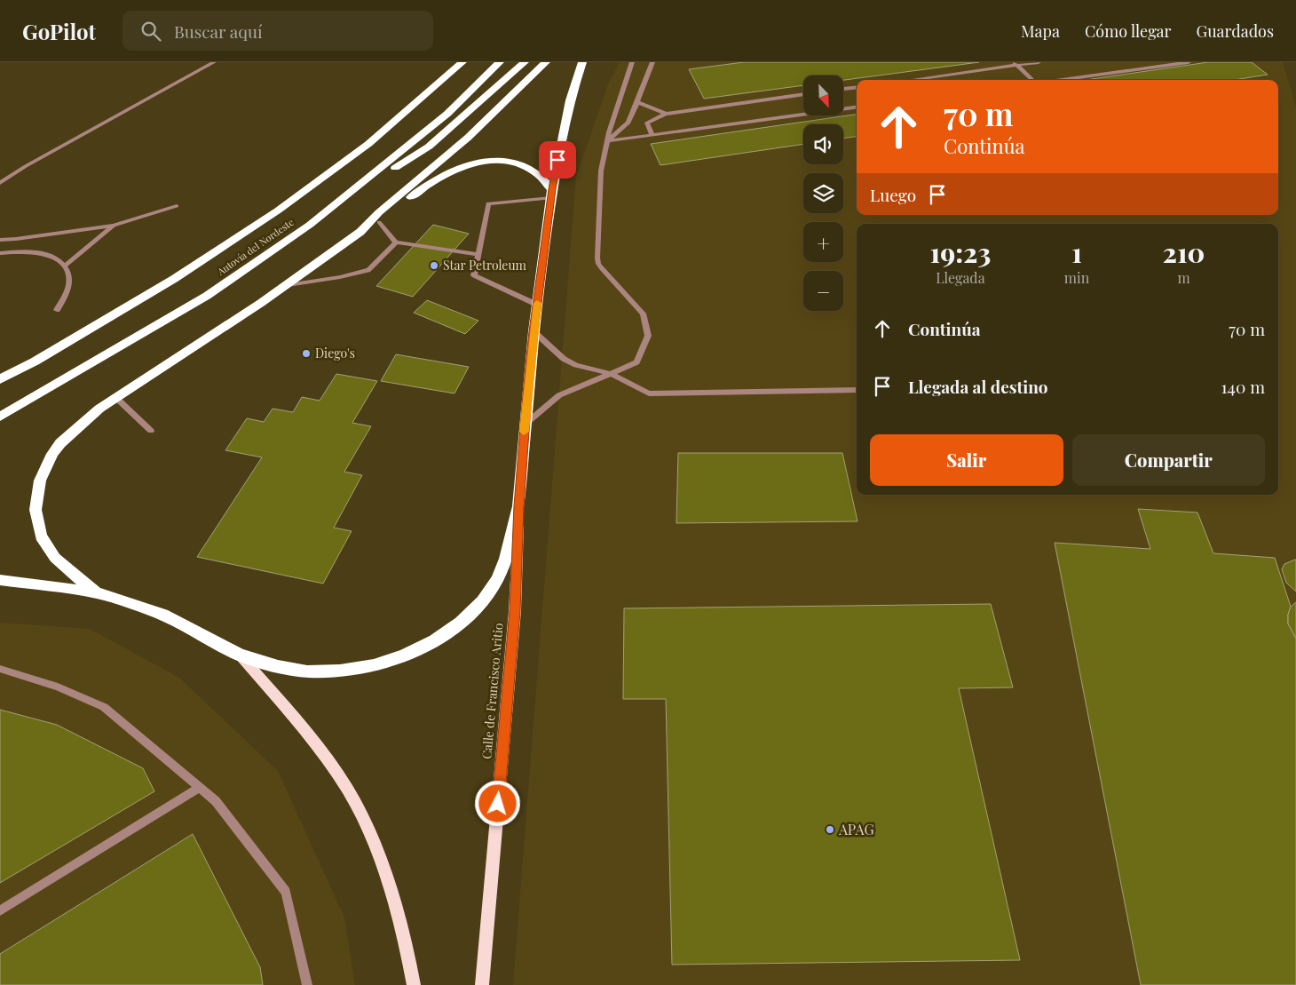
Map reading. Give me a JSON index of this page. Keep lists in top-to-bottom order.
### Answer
{
  "streets": {
    "highway": ["Autovía del Nordeste"],
    "main road": ["Calle de Francisco Aritio"]
  },
  "places": ["Star Petroleum", "Diego's", "APAG"],
  "north": "bottom right",
  "page": {
    "header": "GoPilot",
    "search": "Buscar aquí",
    "nav": ["Mapa", "Cómo llegar", "Guardados"],
    "map_buttons": ["+", "−"],
    "turn": ["70 m", "Continúa"],
    "then": "Luego",
    "eta": [
      "19:23",
      "Llegada",
      "1",
      "min",
      "210",
      "m"
    ],
    "list": [
      {
        "name": "Continúa",
        "value": "70 m"
      },
      {
        "name": "Llegada al destino",
        "value": "140 m"
      }
    ],
    "buttons": ["Salir", "Compartir"]
  }
}
